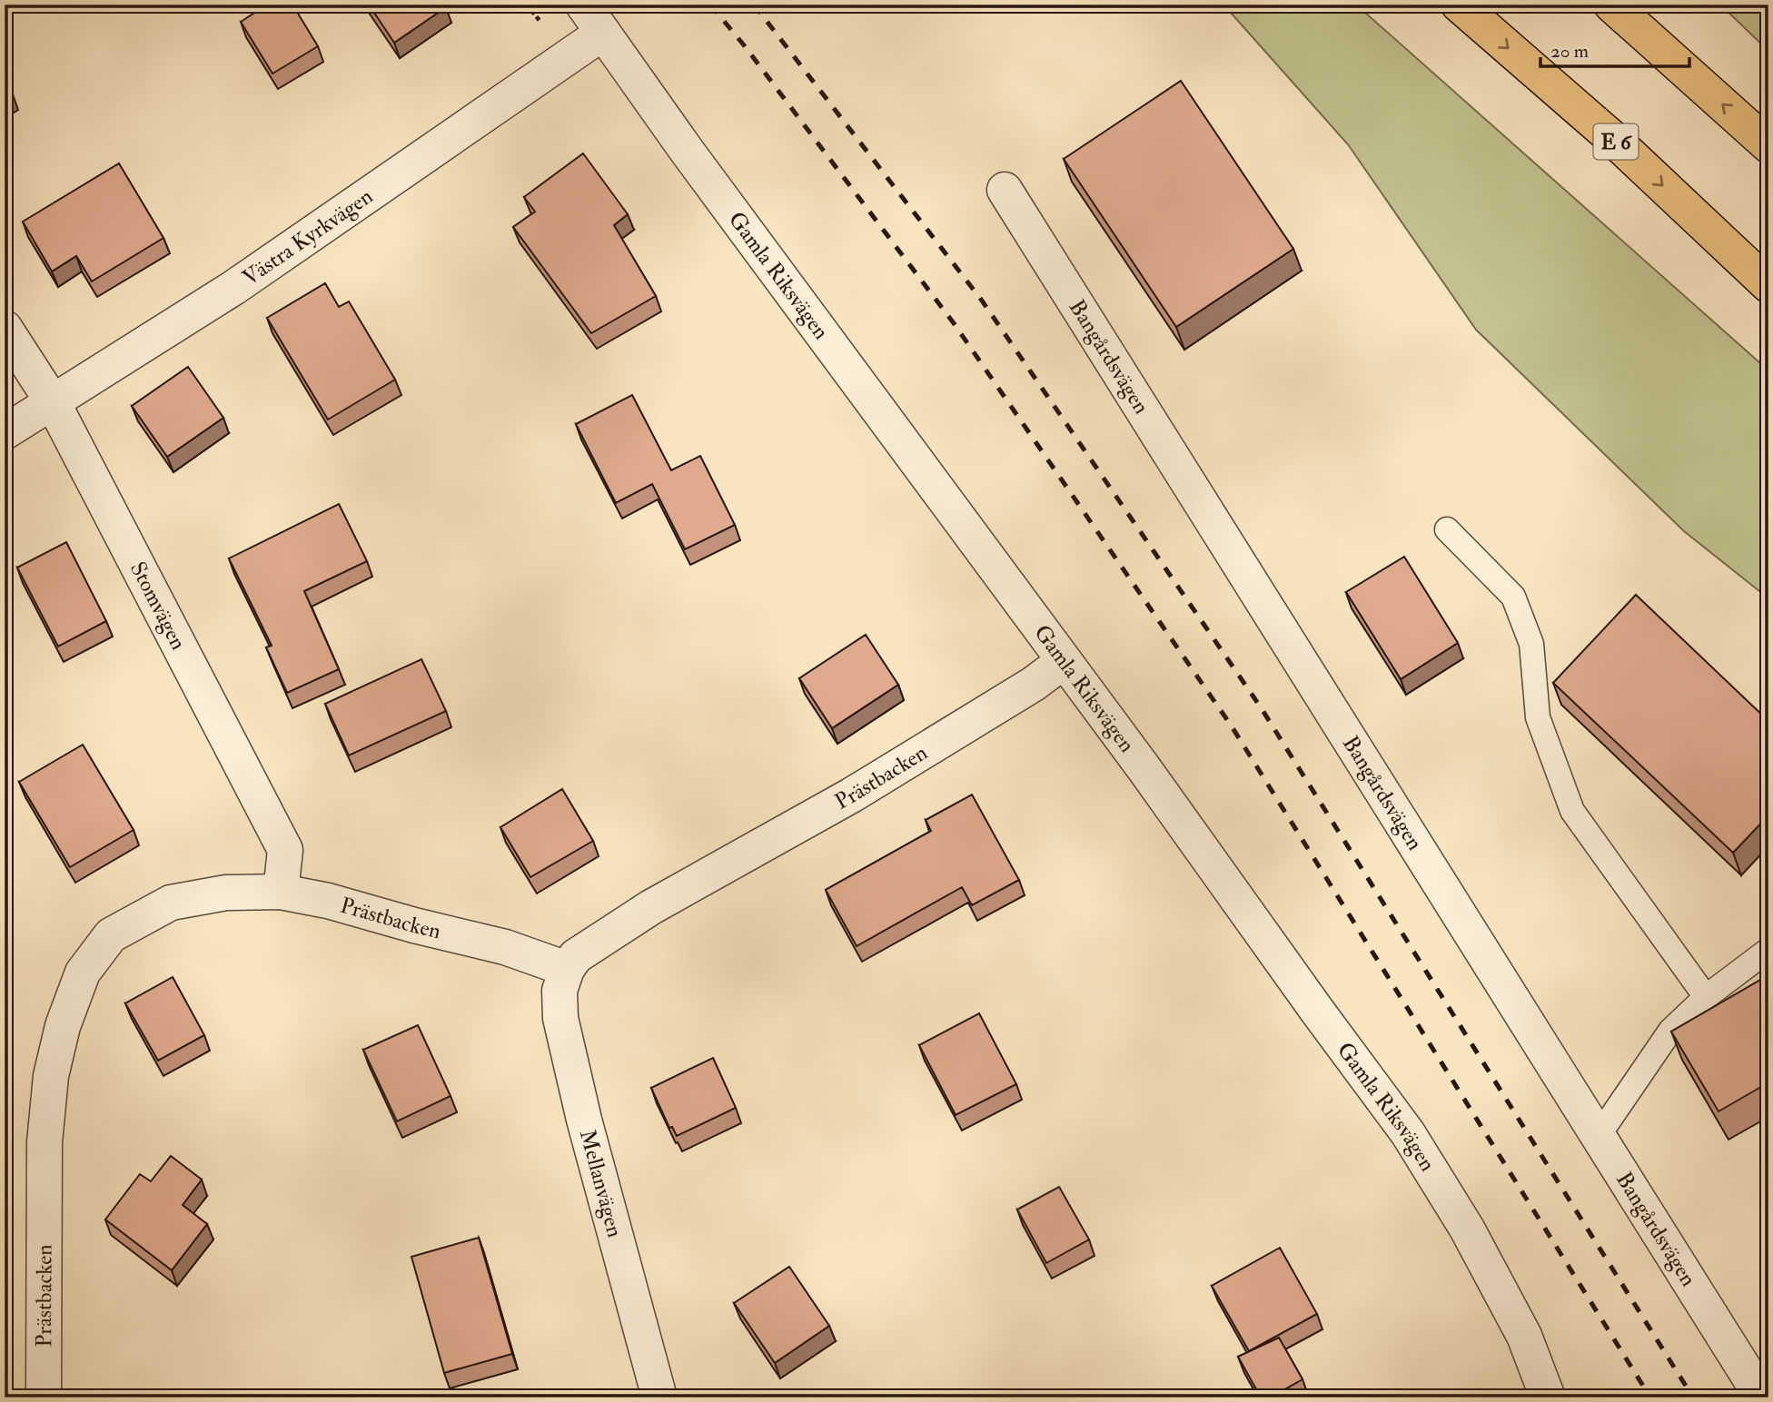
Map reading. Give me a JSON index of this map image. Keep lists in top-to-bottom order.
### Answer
{
  "streets": {
    "highway": ["E 6"],
    "street": [
      "Västra Kyrkvägen",
      "Gamla Riksvägen",
      "Bangårdsvägen",
      "Stomvägen",
      "Prästbacken",
      "Mellanvägen"
    ]
  },
  "crossings": [
    ["Västra Kyrkvägen", "Gamla Riksvägen"],
    ["Västra Kyrkvägen", "Stomvägen"],
    ["Gamla Riksvägen", "Prästbacken"],
    ["Stomvägen", "Prästbacken"],
    ["Prästbacken", "Mellanvägen"]
  ],
  "scale_bar": "20 m"
}
